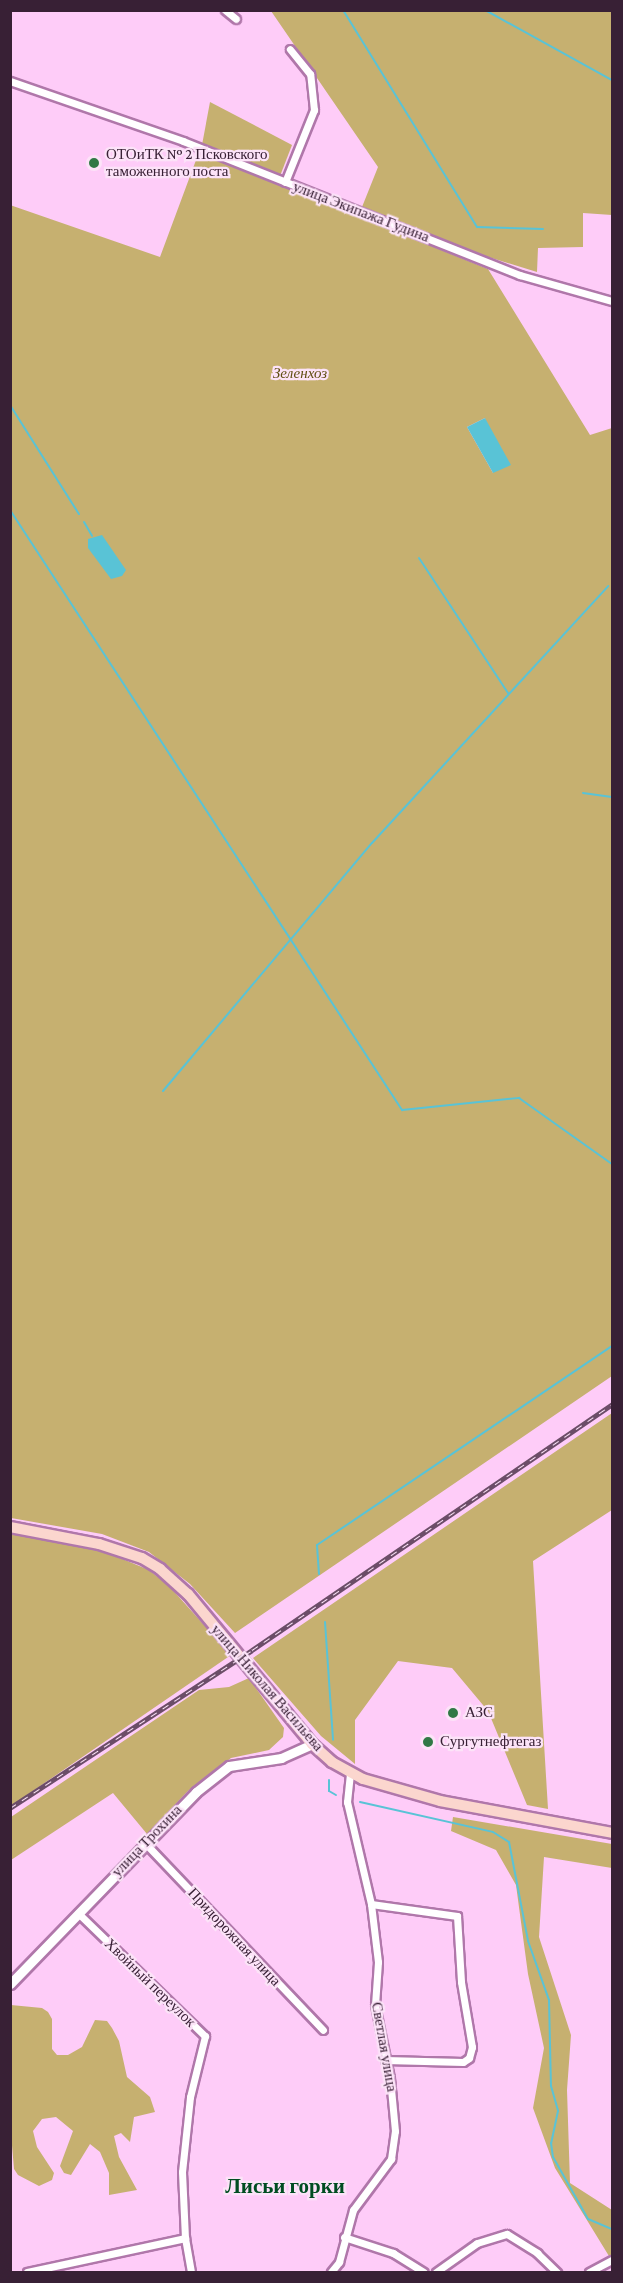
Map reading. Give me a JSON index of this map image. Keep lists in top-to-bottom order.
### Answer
{
  "streets": {
    "main road": ["улица Николая Васильева"],
    "street": [
      "улица Экипажа Гудина",
      "улица Трохина",
      "Придорожная улица",
      "Хвойный переулок",
      "Светлая улица"
    ]
  },
  "crossings": [
    ["улица Николая Васильева", "улица Трохина"],
    ["улица Николая Васильева", "Светлая улица"],
    ["улица Трохина", "Придорожная улица"],
    ["улица Трохина", "Хвойный переулок"]
  ],
  "districts": ["Лисьи горки"],
  "parks": ["Зеленхоз"],
  "places": ["ОТОиТК № 2 Псковского таможенного поста", "АЗС", "Сургутнефтегаз"]
}
